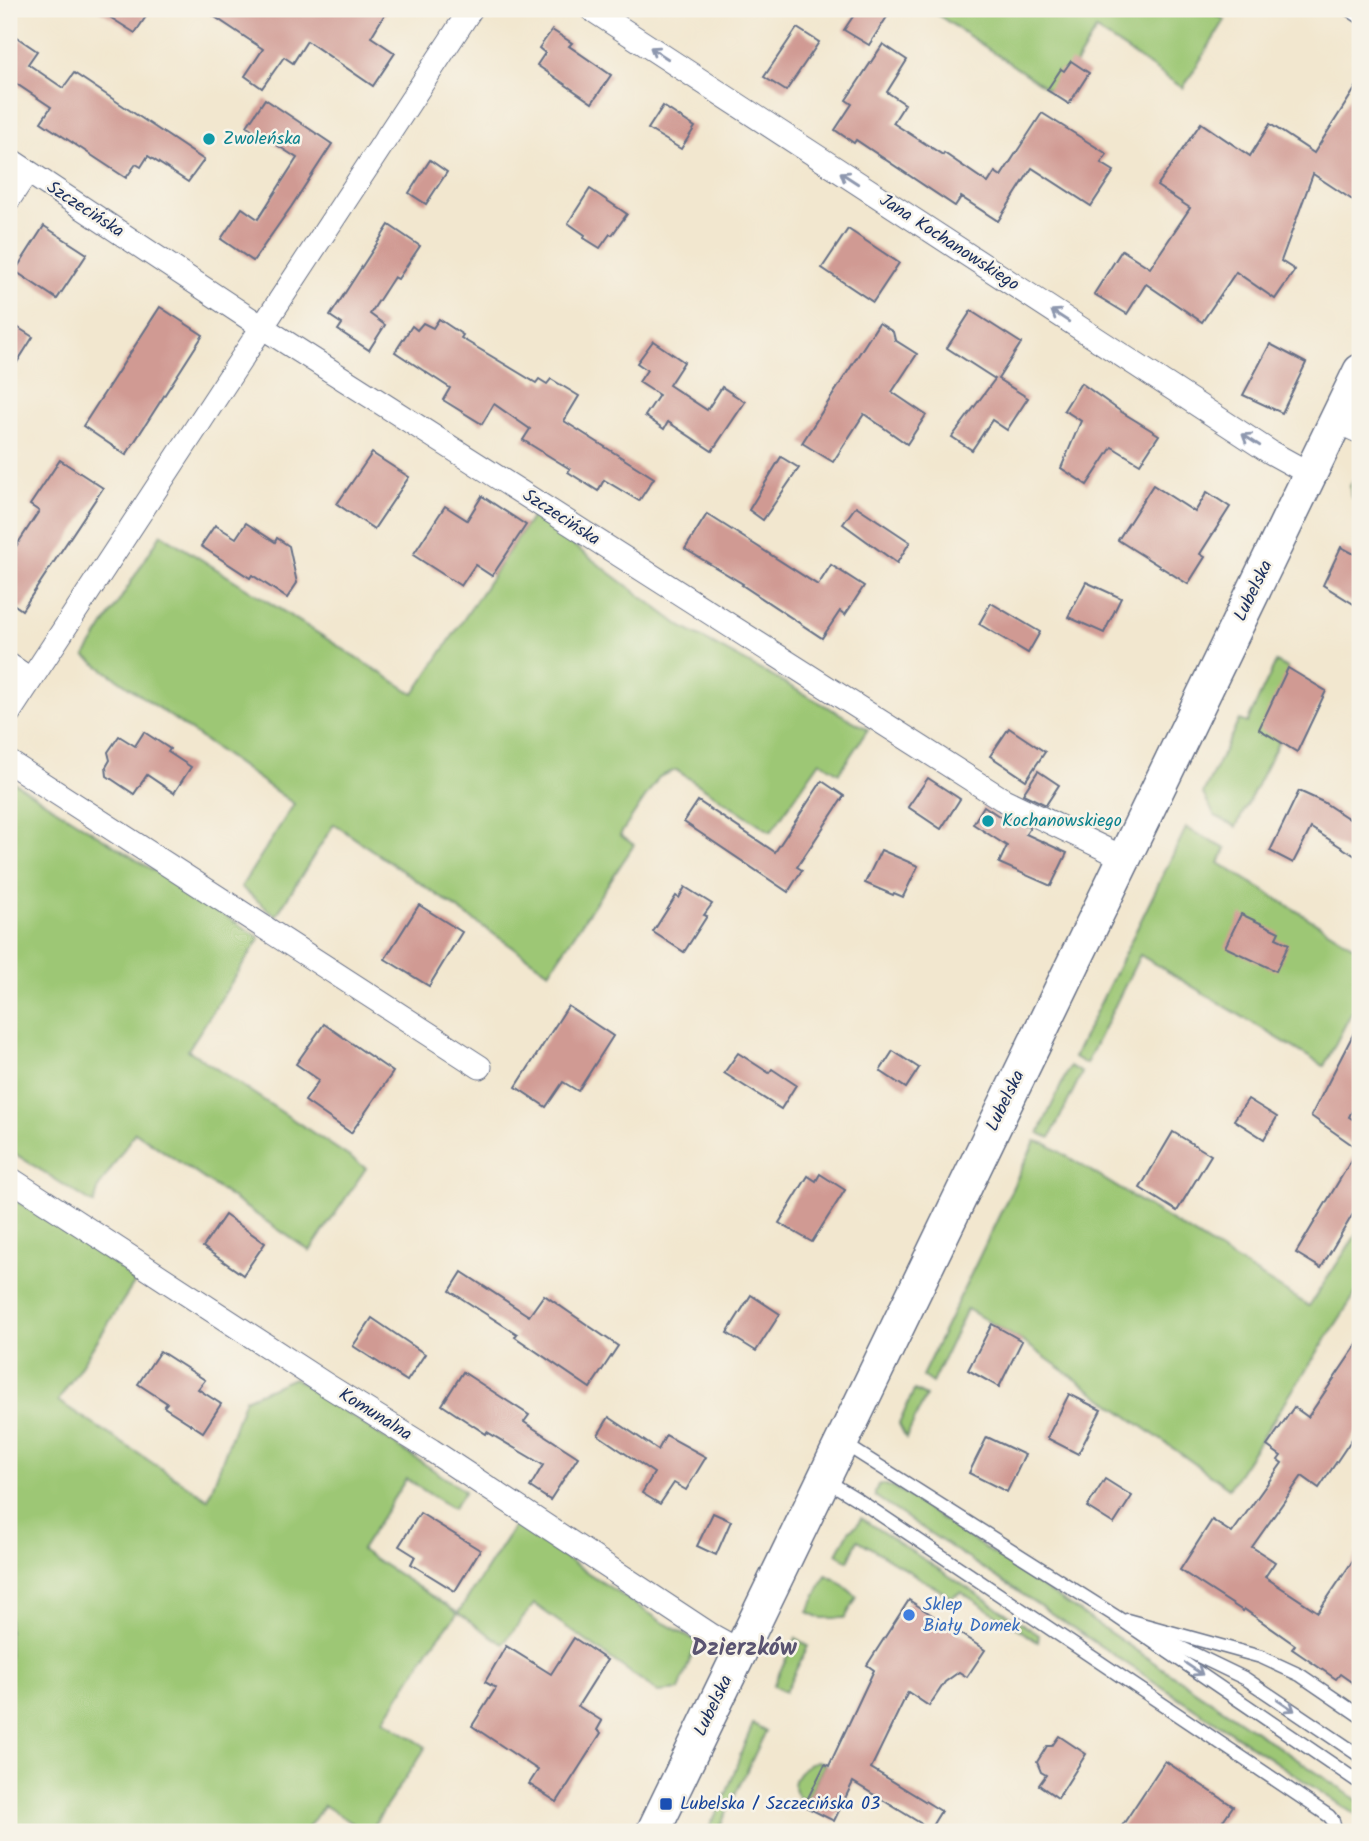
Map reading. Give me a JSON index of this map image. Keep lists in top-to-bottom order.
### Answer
{
  "streets": {
    "main road": ["Lubelska"],
    "street": ["Szczecińska", "Jana Kochanowskiego", "Komunalna"]
  },
  "crossings": [
    ["Szczecińska", "Lubelska"],
    ["Jana Kochanowskiego", "Lubelska"],
    ["Lubelska", "Komunalna"]
  ],
  "one_way": ["Jana Kochanowskiego"],
  "districts": ["Dzierzków"],
  "places": {
    "other": ["Zwoleńska", "Kochanowskiego", "Sklep Biały Domek"],
    "transit": ["Lubelska / Szczecińska 03"]
  }
}
